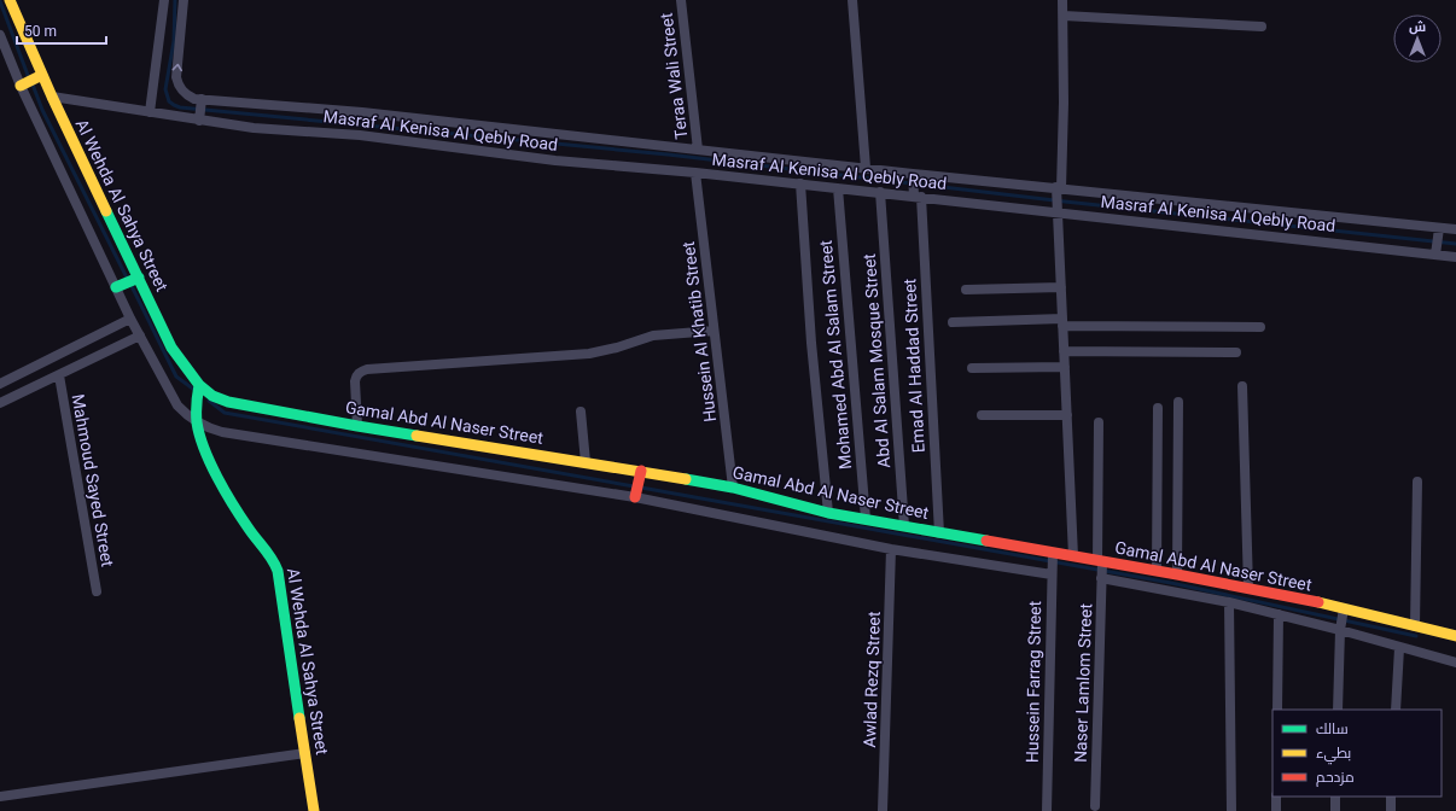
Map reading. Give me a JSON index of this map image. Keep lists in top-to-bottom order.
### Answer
{
  "streets": {
    "street": [
      "Teraa Wali Street",
      "Masraf Al Kenisa Al Qebly Road",
      "Al Wehda Al Sahya Street",
      "Hussein Al Khatib Street",
      "Mohamed Abd Al Salam Street",
      "Abd Al Salam Mosque Street",
      "Emad Al Haddad Street",
      "Gamal Abd Al Naser Street",
      "Mahmoud Sayed Street",
      "Awlad Rezq Street",
      "Hussein Farrag Street",
      "Naser Lamlom Street"
    ]
  },
  "crossings": [
    ["Teraa Wali Street", "Masraf Al Kenisa Al Qebly Road"],
    ["Masraf Al Kenisa Al Qebly Road", "Al Wehda Al Sahya Street"],
    ["Masraf Al Kenisa Al Qebly Road", "Hussein Al Khatib Street"],
    ["Masraf Al Kenisa Al Qebly Road", "Mohamed Abd Al Salam Street"],
    ["Masraf Al Kenisa Al Qebly Road", "Abd Al Salam Mosque Street"],
    ["Masraf Al Kenisa Al Qebly Road", "Emad Al Haddad Street"],
    ["Al Wehda Al Sahya Street", "Gamal Abd Al Naser Street"],
    ["Hussein Al Khatib Street", "Gamal Abd Al Naser Street"],
    ["Mohamed Abd Al Salam Street", "Gamal Abd Al Naser Street"],
    ["Abd Al Salam Mosque Street", "Gamal Abd Al Naser Street"],
    ["Emad Al Haddad Street", "Gamal Abd Al Naser Street"],
    ["Gamal Abd Al Naser Street", "Awlad Rezq Street"],
    ["Gamal Abd Al Naser Street", "Hussein Farrag Street"],
    ["Gamal Abd Al Naser Street", "Naser Lamlom Street"]
  ],
  "legend": ["سالك", "بطيء", "مزدحم"],
  "scale_bar": "50 m",
  "north": "top"
}
